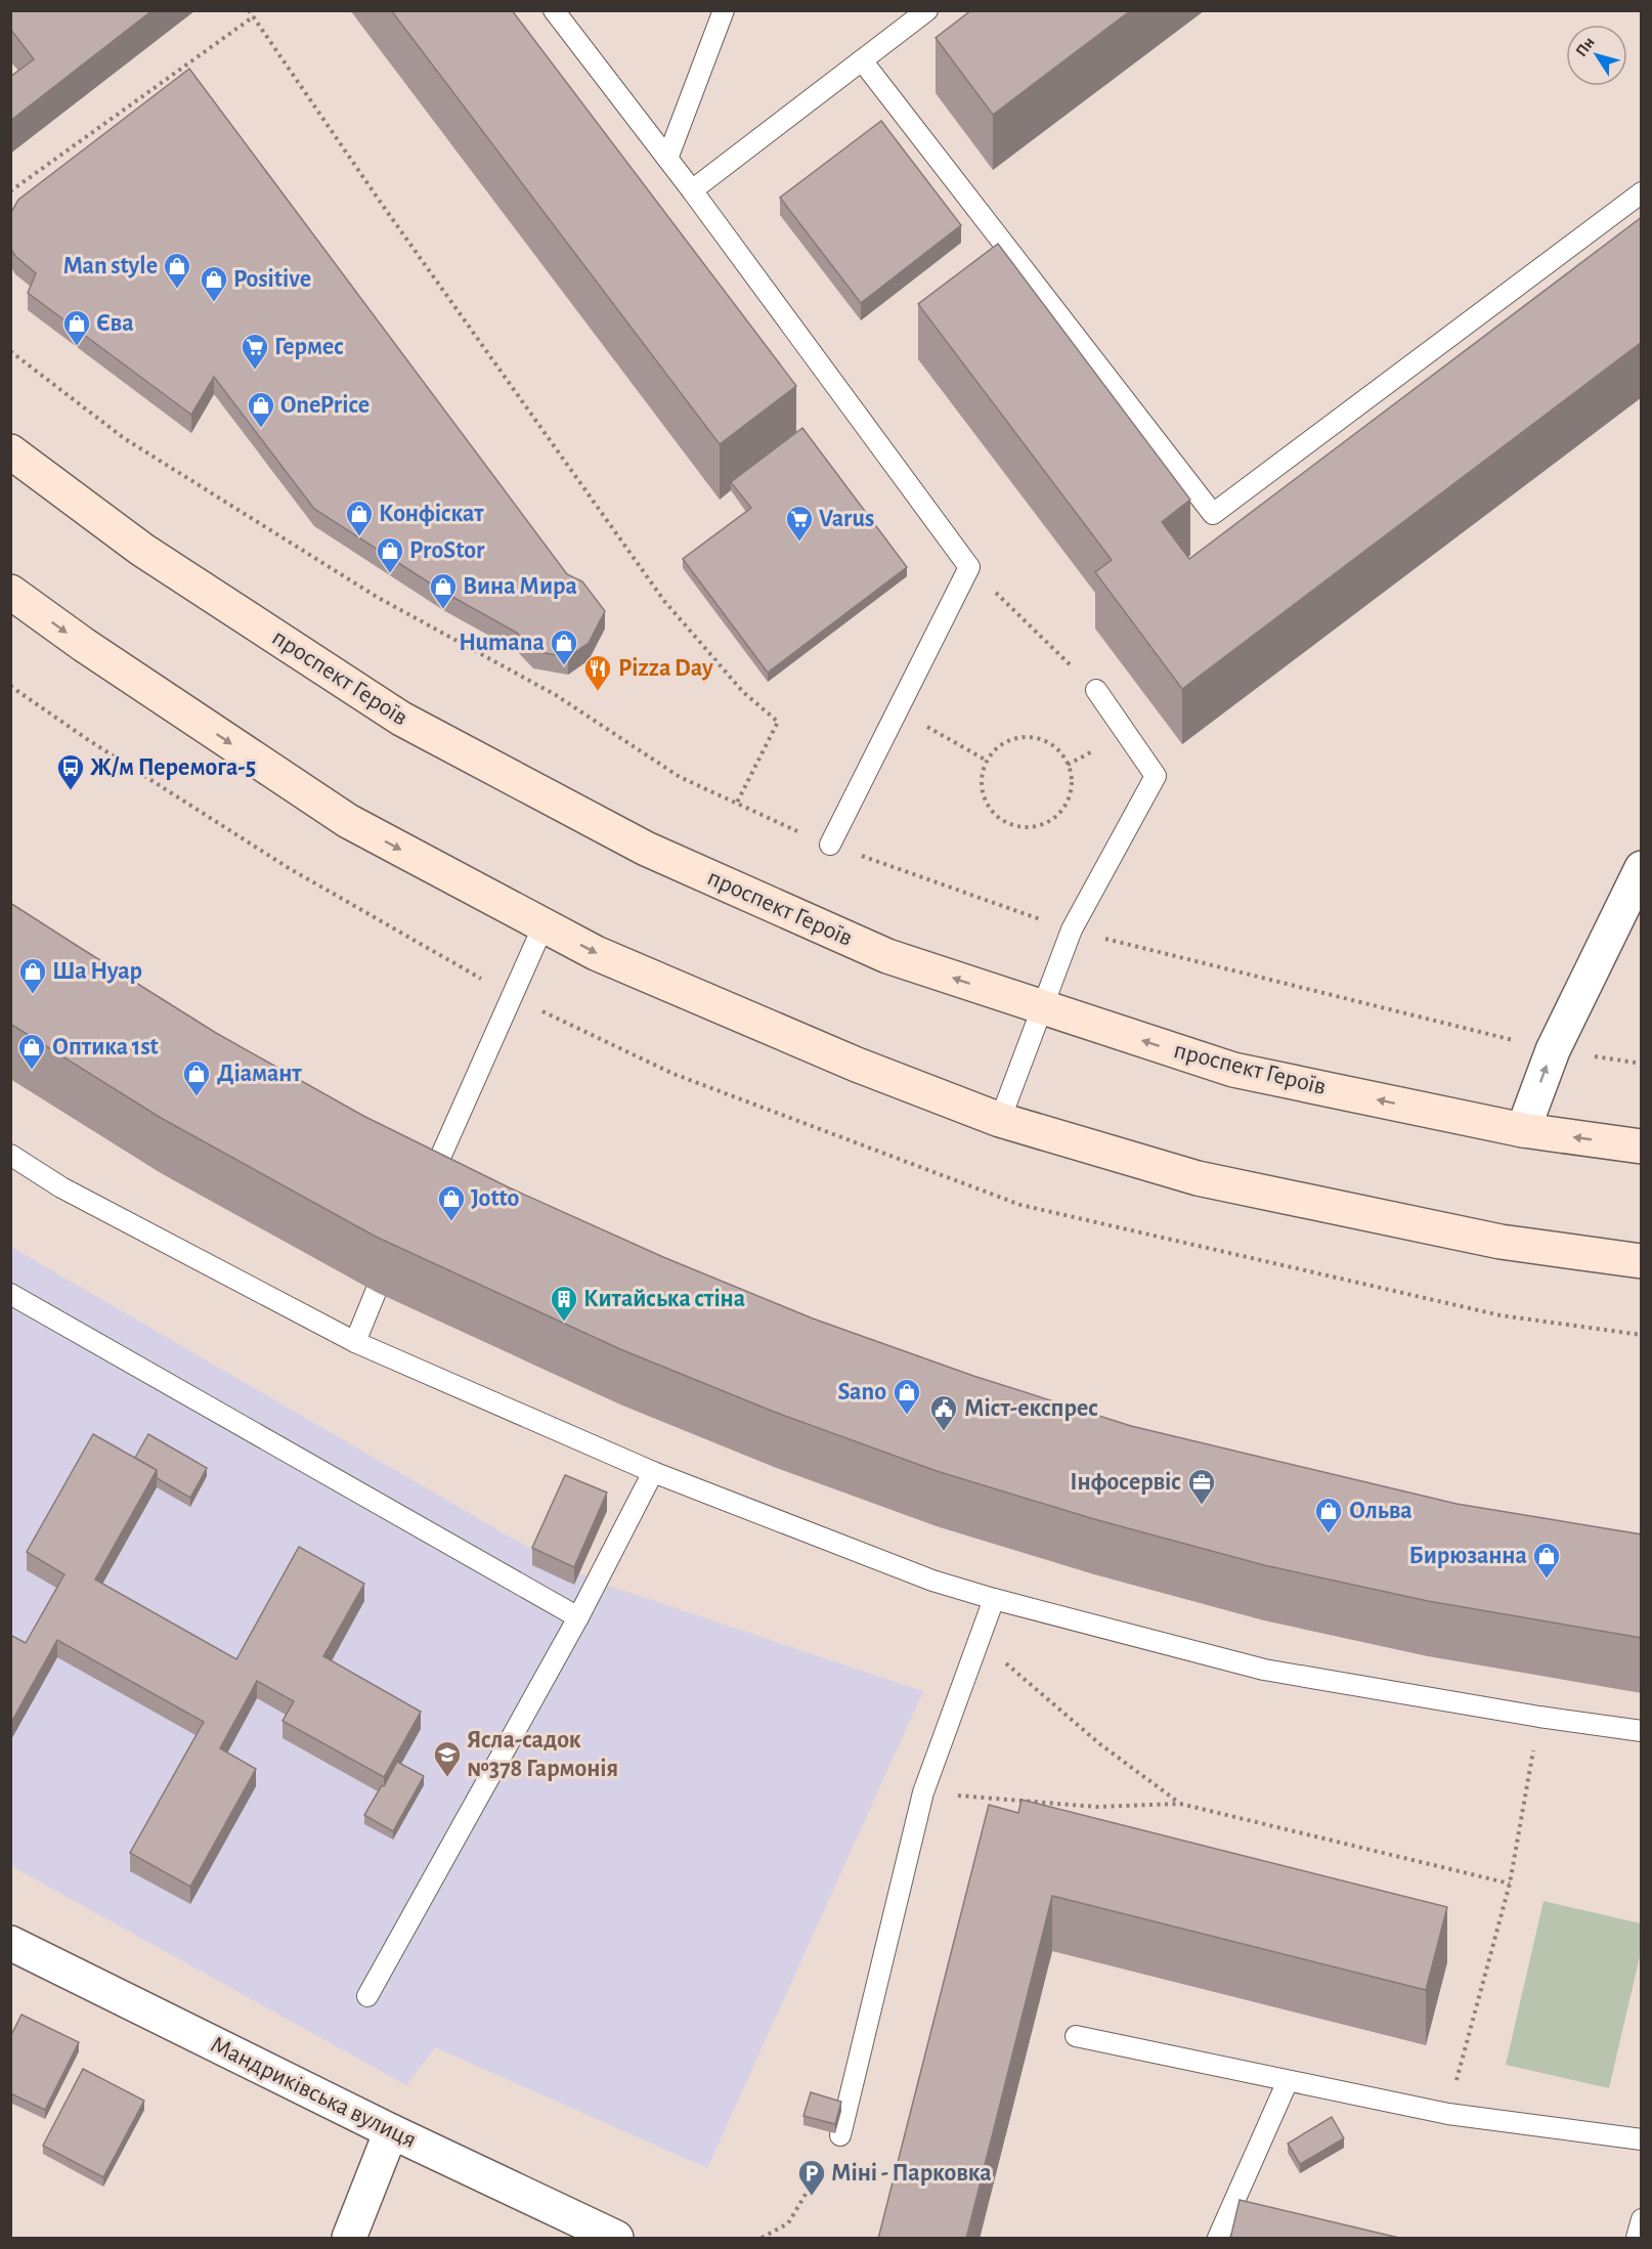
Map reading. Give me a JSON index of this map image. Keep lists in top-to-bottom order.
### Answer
{
  "streets": {
    "main road": ["проспект Героїв"],
    "street": ["Мандриківська вулиця"]
  },
  "places": {
    "shop": [
      "Man style",
      "Positive",
      "Єва",
      "OnePrice",
      "Конфіскат",
      "ProStor",
      "Вина Мира",
      "Humana",
      "Ша Нуар",
      "Оптика 1st",
      "Діамант",
      "Jotto",
      "Sano",
      "Ольва",
      "Бирюзанна"
    ],
    "supermarket": ["Гермес", "Varus"],
    "restaurant": ["Pizza Day"],
    "bus stop": ["Ж/м Перемога-5"],
    "building": ["Китайська стіна"],
    "public building": ["Міст-експрес"],
    "office": ["Інфосервіс"],
    "school or university": ["Ясла-садок №378 Гармонія"],
    "parking": ["Міні - Парковка"]
  },
  "north": "top left"
}
